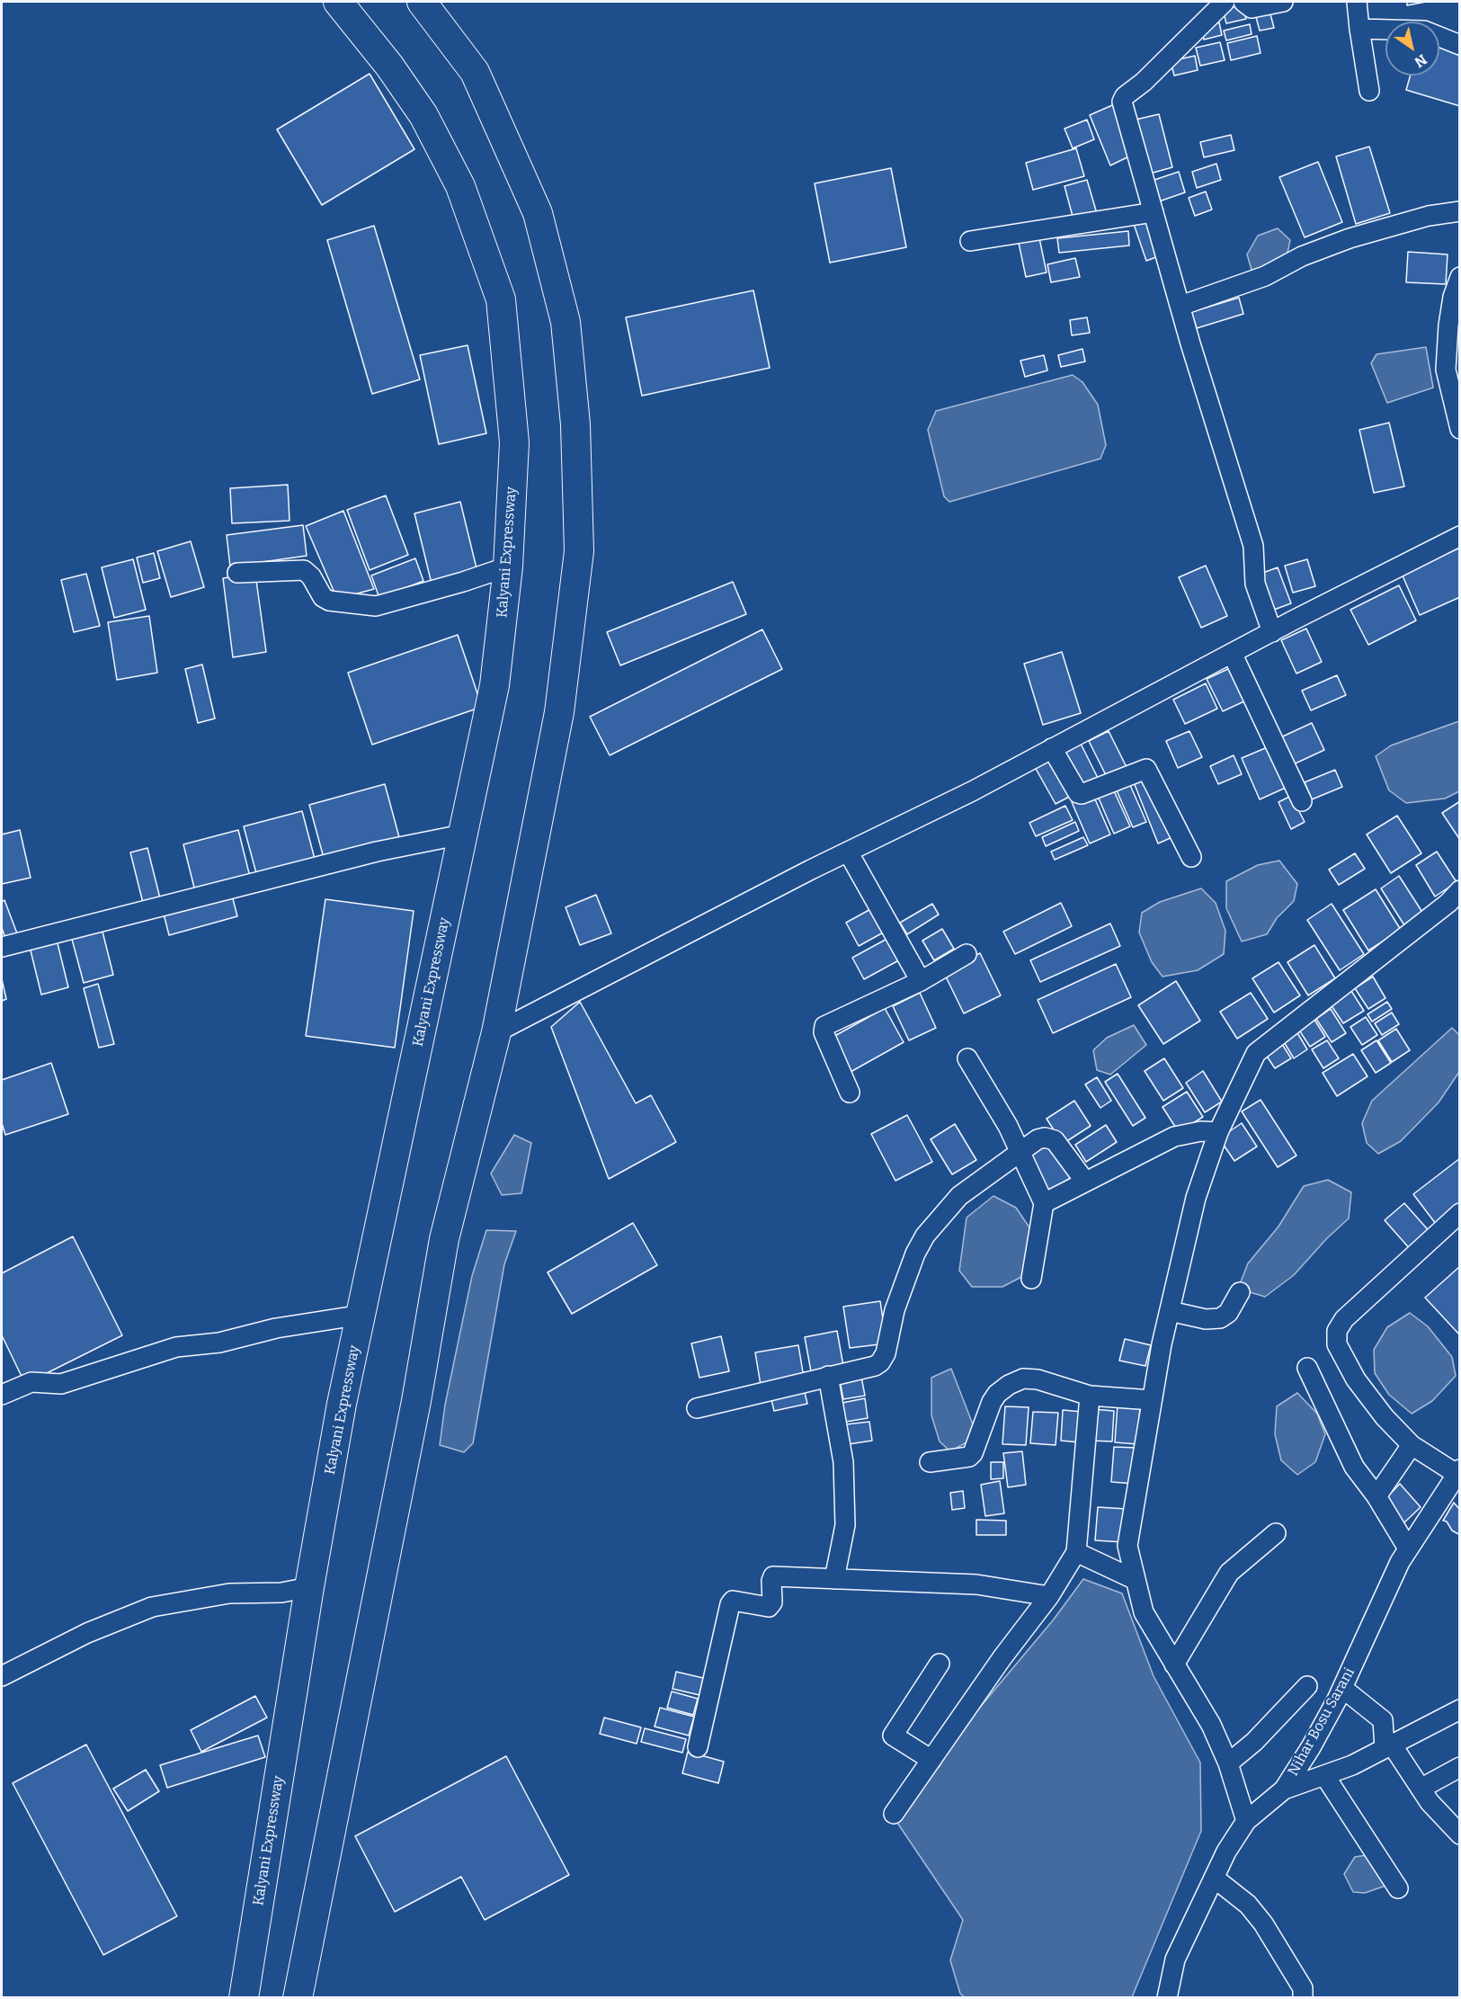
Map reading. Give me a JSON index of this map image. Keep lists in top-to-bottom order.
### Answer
{
  "streets": {
    "highway": ["Kalyani Expressway"],
    "street": ["Nihar Bosu Sarani"]
  },
  "north": "bottom right"
}
